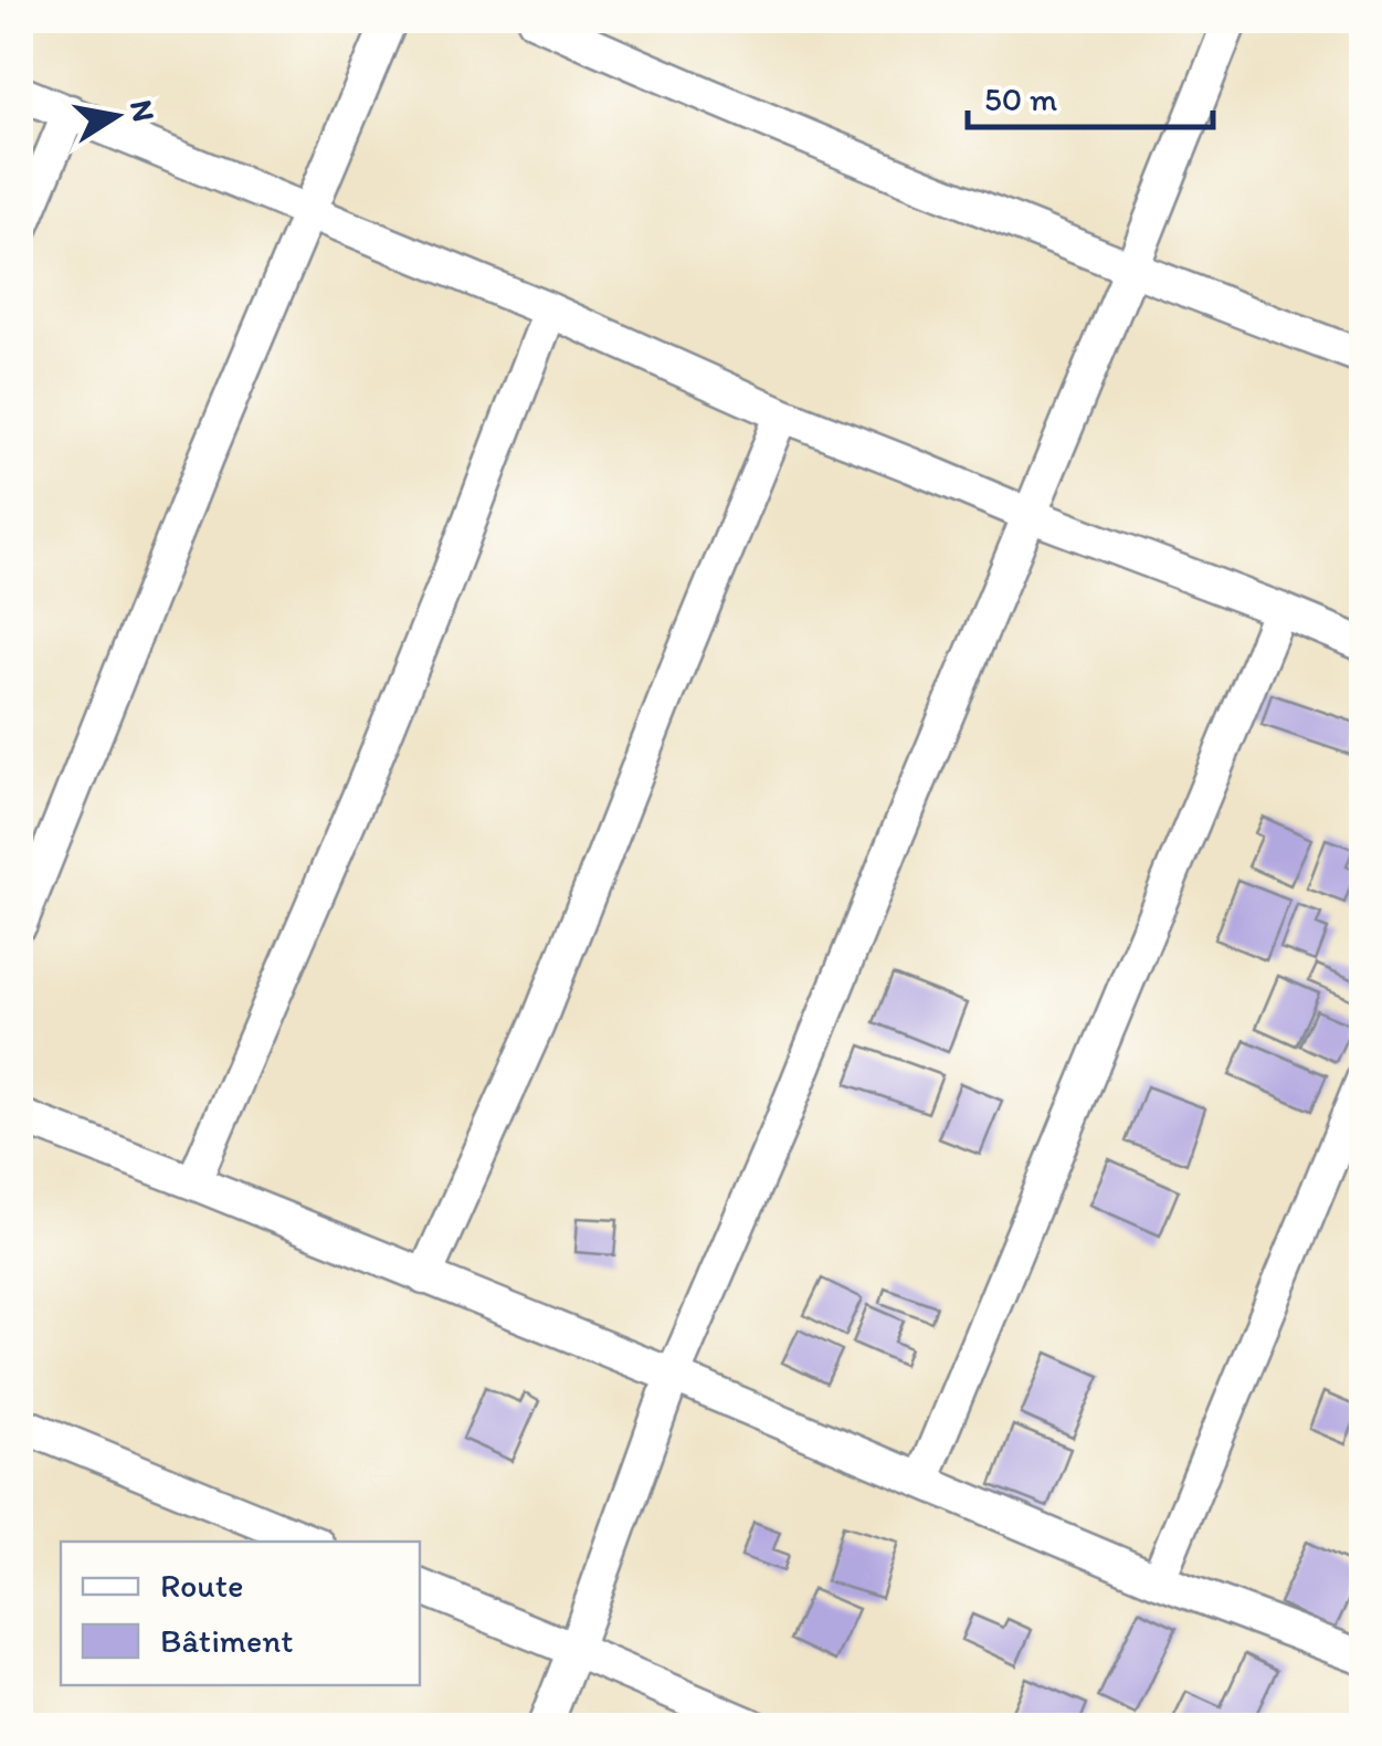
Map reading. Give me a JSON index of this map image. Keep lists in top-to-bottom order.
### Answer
{
  "legend": ["Route", "Bâtiment"],
  "scale_bar": "50 m",
  "north": "right"
}
